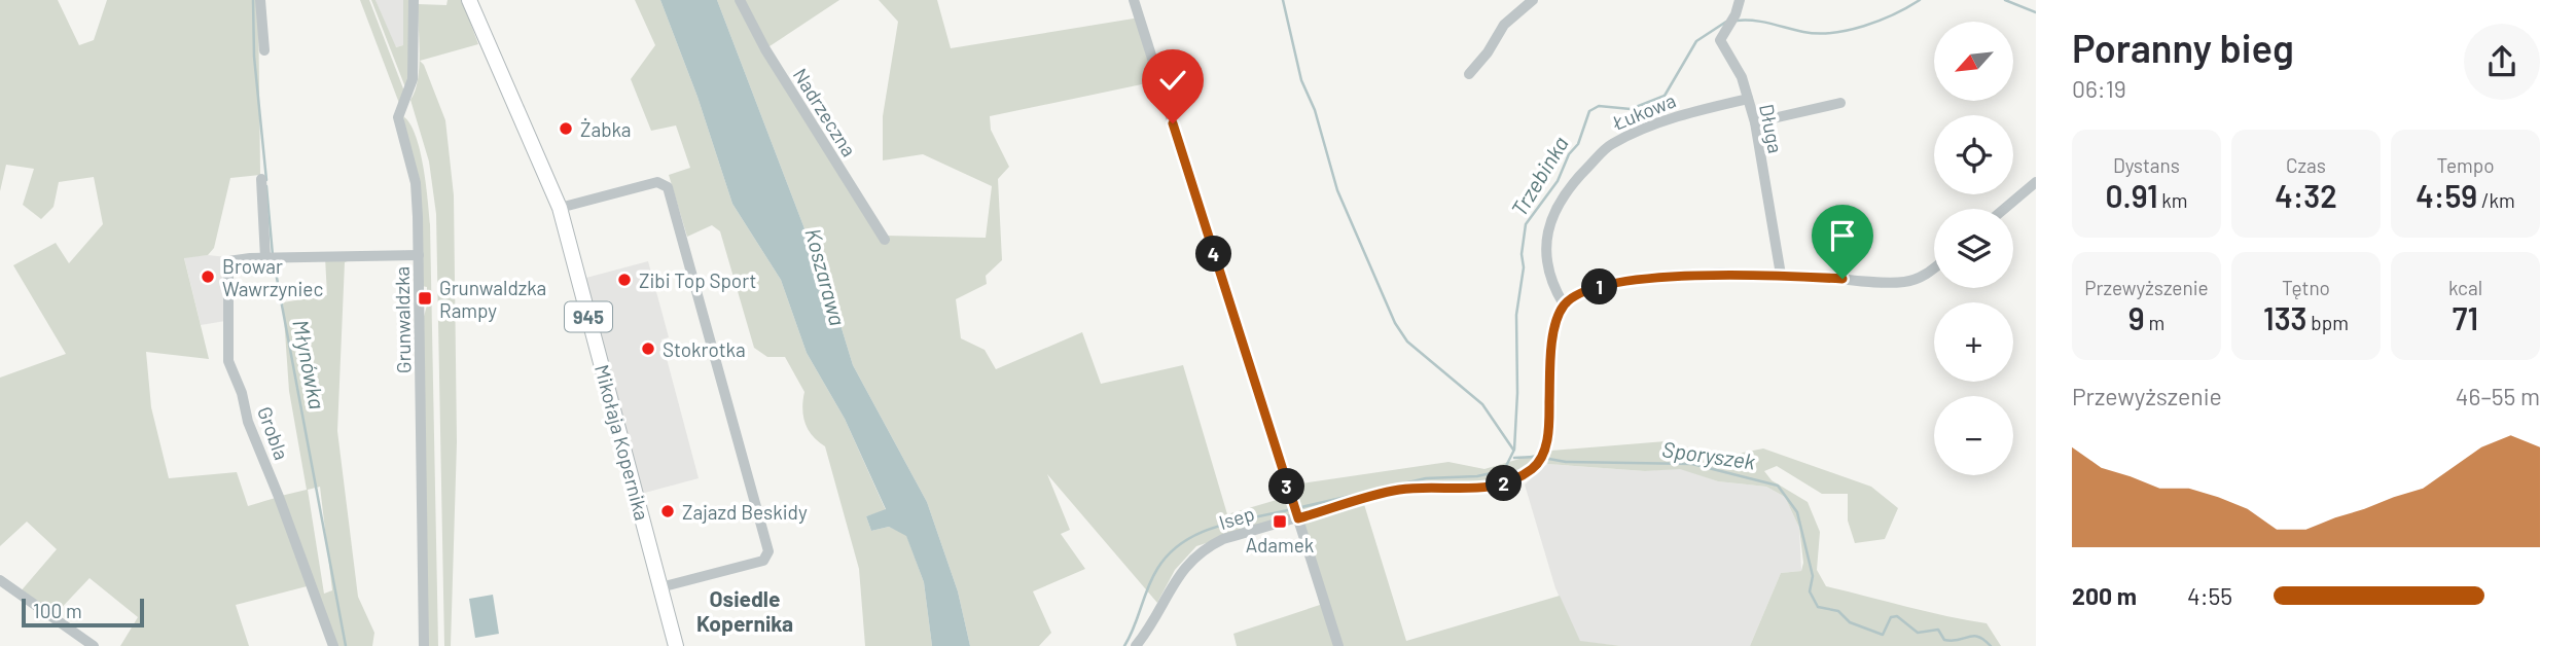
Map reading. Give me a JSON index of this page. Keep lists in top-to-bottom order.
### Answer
{
  "streets": {
    "main road": ["945", "Mikołaja Kopernika"],
    "street": [
      "Łukowa",
      "Nadrzeczna",
      "Długa",
      "Grunwaldzka",
      "Grobla",
      "Isep"
    ]
  },
  "crossings": [
    ["Łukowa", "Długa"],
    ["Łukowa", "Isep"],
    ["Grunwaldzka", "Grobla"]
  ],
  "districts": ["Osiedle Kopernika"],
  "water": [
    "Trzebinka",
    "Koszarawa",
    "Młynówka",
    "Sporyszek"
  ],
  "places": {
    "other": [
      "Żabka",
      "Browar Wawrzyniec",
      "Zibi Top Sport",
      "Stokrotka",
      "Zajazd Beskidy"
    ],
    "transit": ["Grunwaldzka Rampy", "Adamek"]
  },
  "scale_bar": "100 m",
  "north": "bottom left",
  "page": {
    "heading": ["Poranny bieg", "06:19"],
    "map_buttons": ["+", "−"],
    "stats": [
      ["Dystans", "0.91 km"],
      ["Czas", "4:32"],
      ["Tempo", "4:59 /km"],
      ["Przewyższenie", "9 m"],
      ["Tętno", "133 bpm"],
      ["kcal", "71"]
    ],
    "pins": [
      "4",
      "1",
      "2",
      "3"
    ],
    "chart": ["Przewyższenie", "46–55 m"],
    "list": [
      {
        "name": "200 m",
        "note": "4:55"
      }
    ],
    "scale": "100 m"
  }
}
